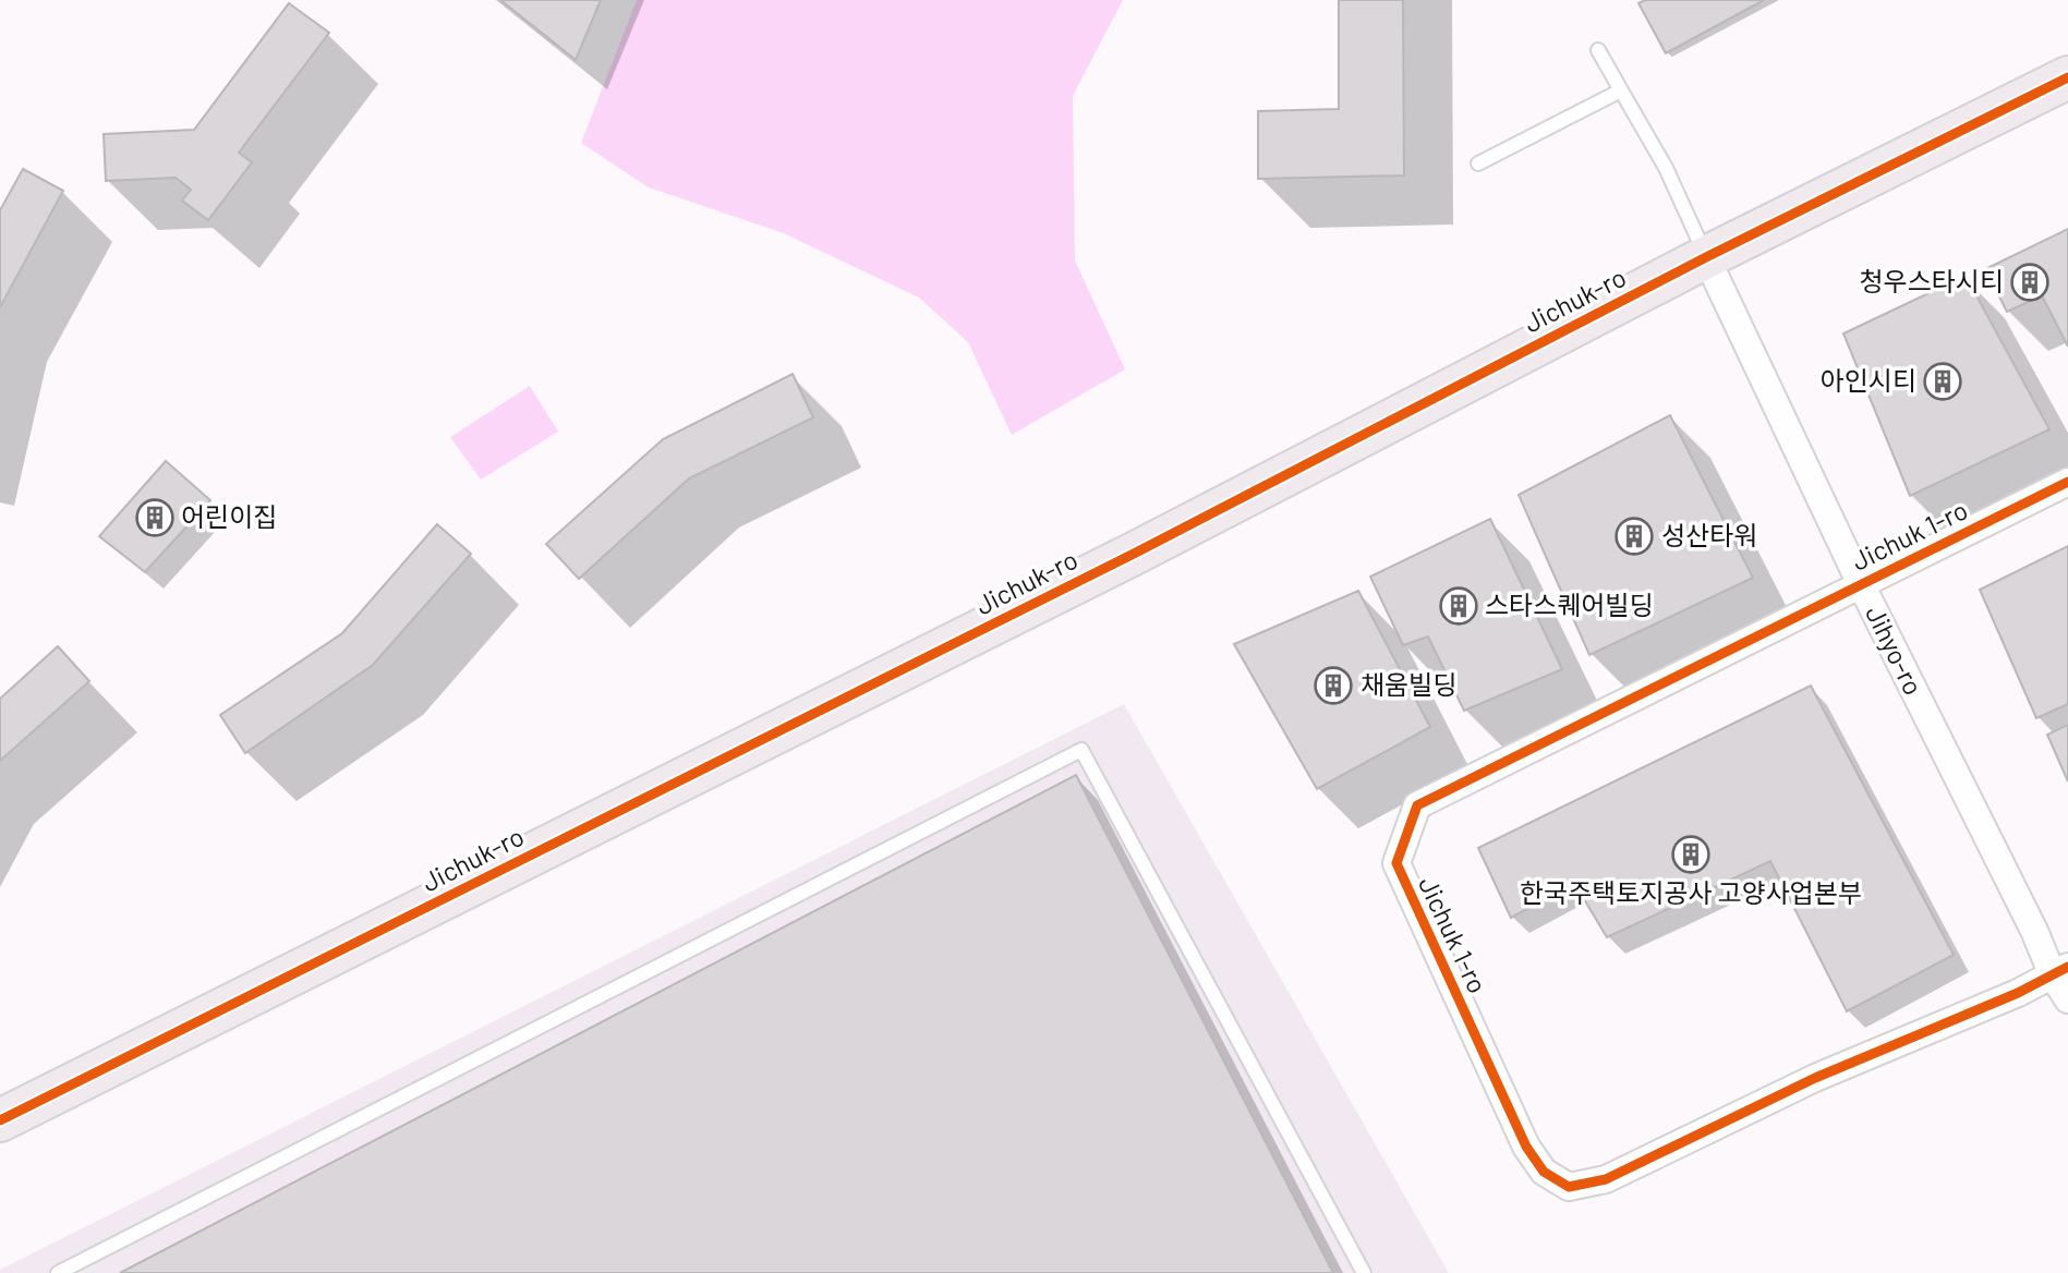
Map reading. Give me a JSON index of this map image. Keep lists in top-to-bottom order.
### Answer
{
  "streets": {
    "main road": ["Jichuk-ro"],
    "street": ["Jichuk 1-ro", "Jihyo-ro"]
  },
  "crossings": [
    ["Jichuk-ro", "Jihyo-ro"],
    ["Jichuk 1-ro", "Jihyo-ro"]
  ],
  "places": {
    "building": [
      "청우스타시티",
      "아인시티",
      "어린이집",
      "성산타워",
      "스타스퀘어빌딩",
      "채움빌딩",
      "한국주택토지공사 고양사업본부"
    ]
  }
}
